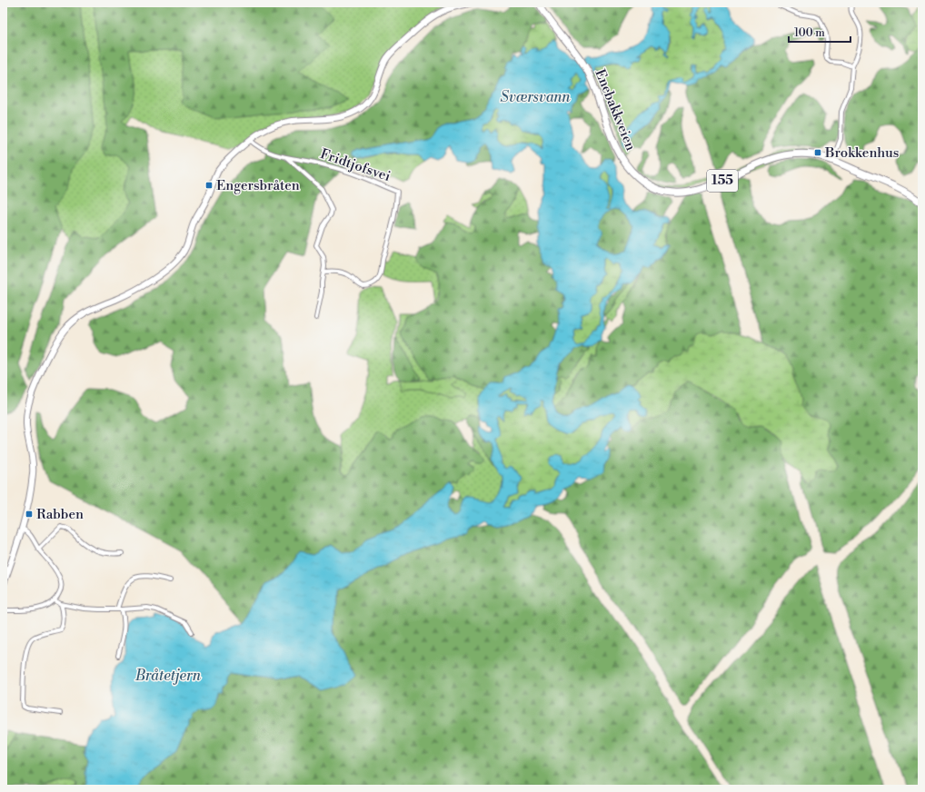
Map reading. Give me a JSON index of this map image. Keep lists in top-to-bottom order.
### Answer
{
  "streets": {
    "main road": ["Enebakkveien", "155"],
    "street": ["Fridtjofsvei"]
  },
  "water": ["Sværsvann", "Bråtetjern"],
  "places": {
    "transit": ["Brokkenhus", "Engersbråten", "Rabben"]
  },
  "scale_bar": "100 m"
}
